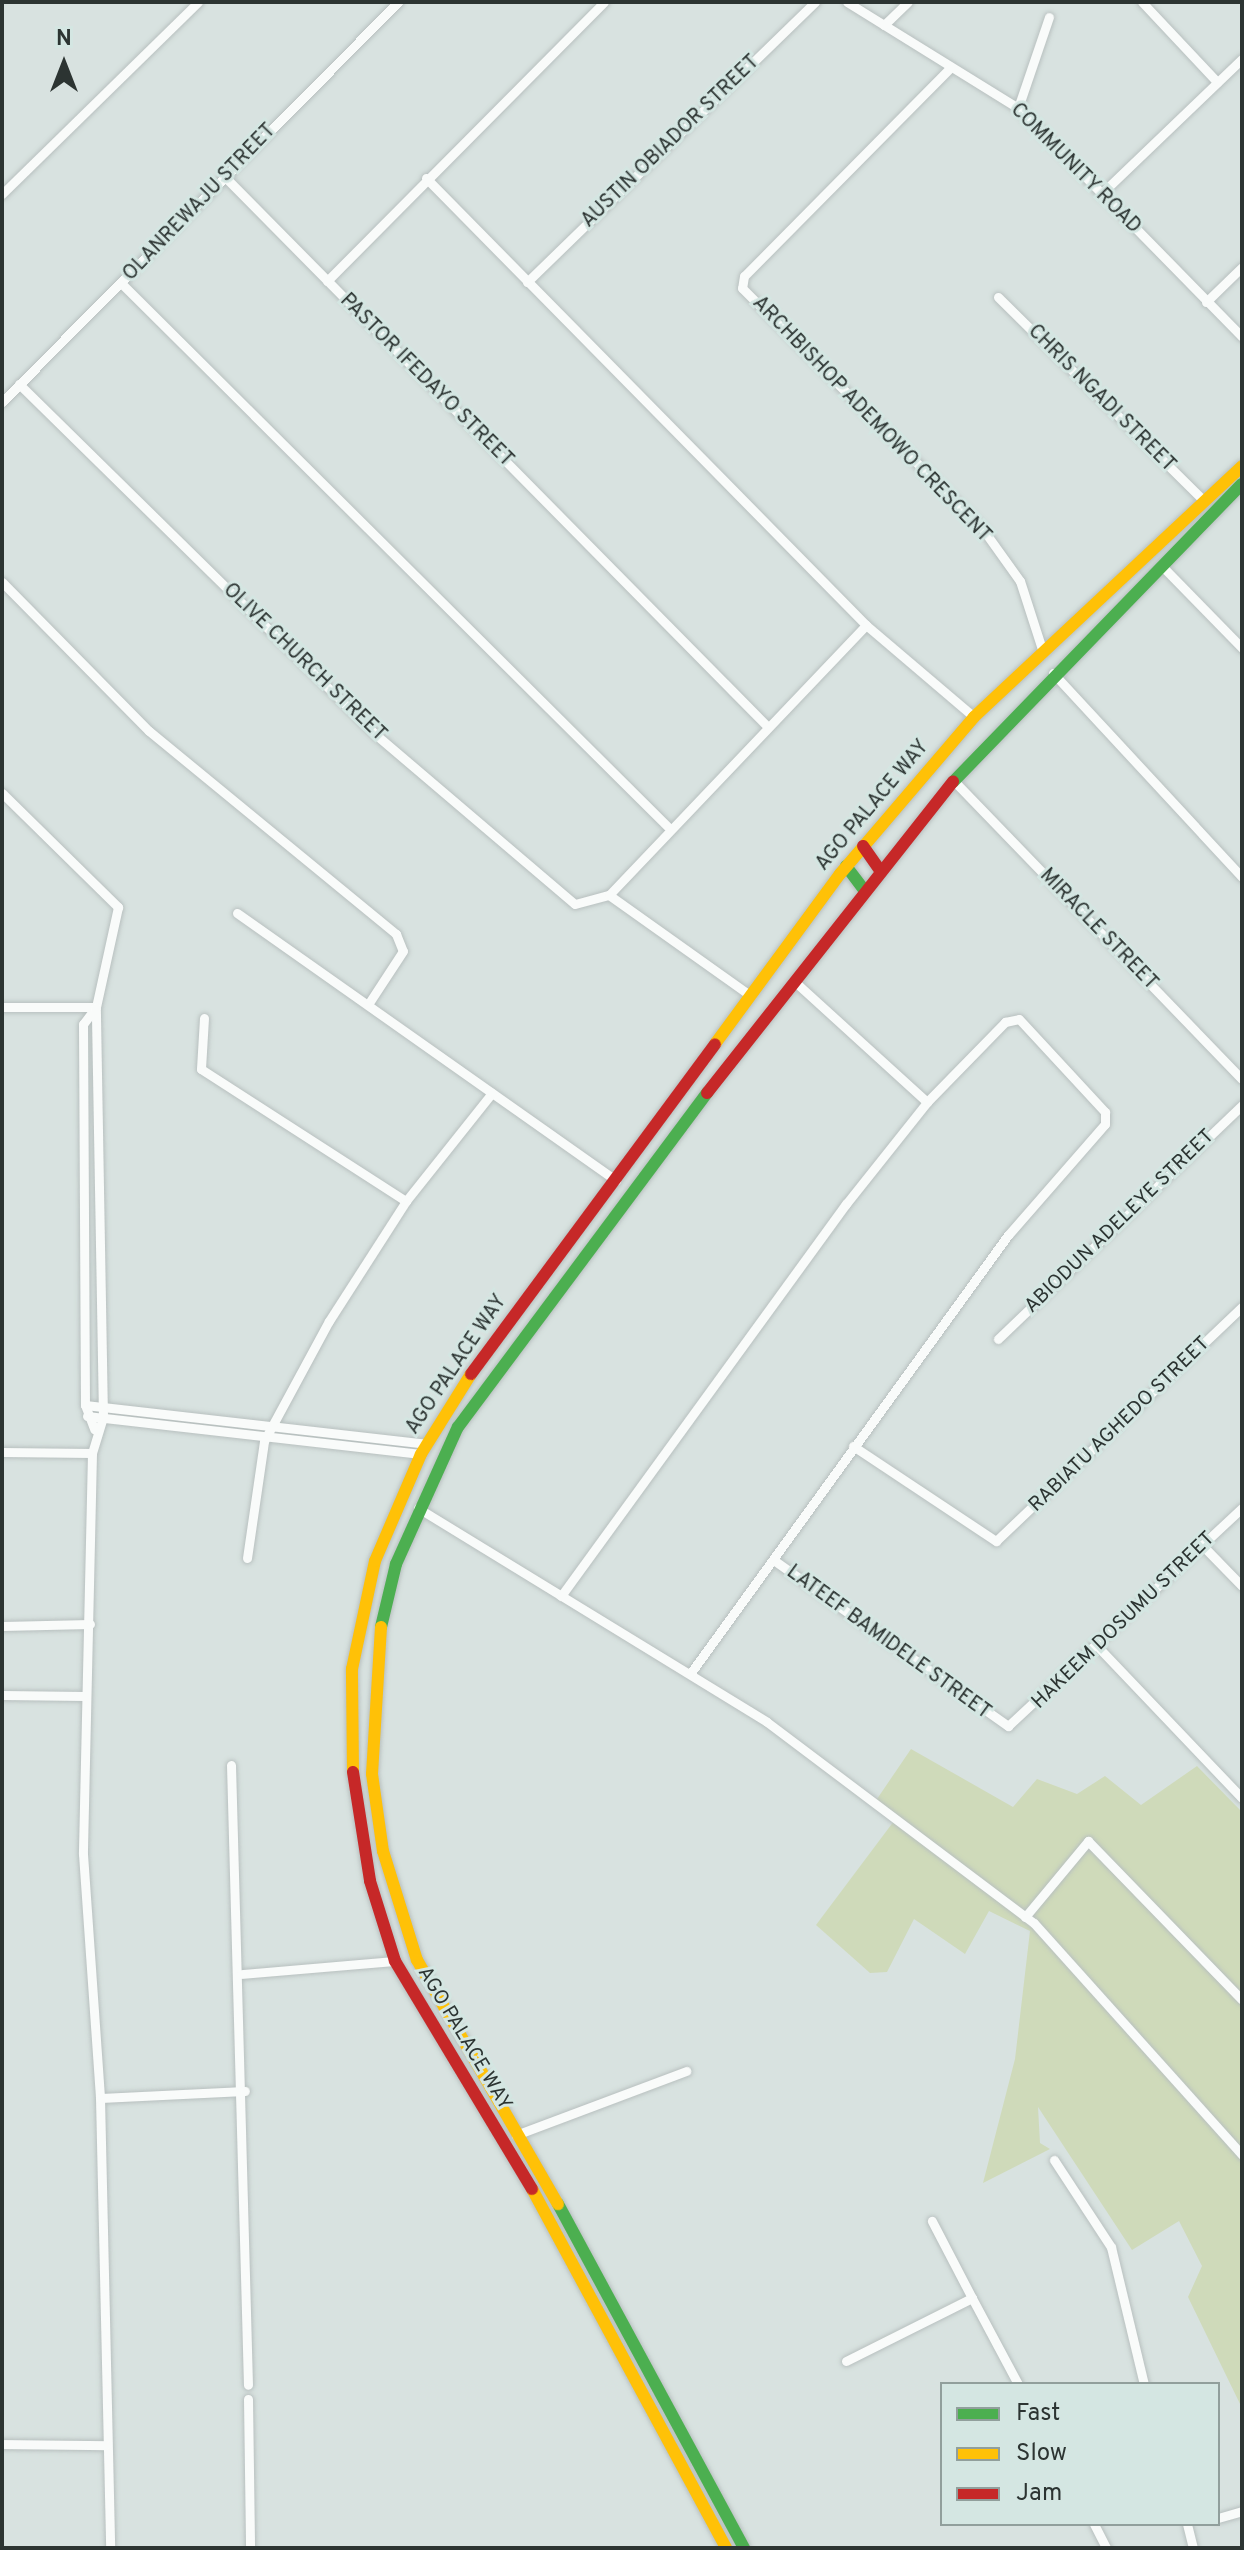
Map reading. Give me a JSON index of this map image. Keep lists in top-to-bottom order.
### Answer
{
  "streets": {
    "main road": ["AGO PALACE WAY"],
    "street": [
      "AUSTIN OBIADOR STREET",
      "COMMUNITY ROAD",
      "OLANREWAJU STREET",
      "PASTOR IFEDAYO STREET",
      "CHRIS NGADI STREET",
      "ARCHBISHOP ADEMOWO CRESCENT",
      "OLIVE CHURCH STREET",
      "MIRACLE STREET",
      "ABIODUN ADELEYE STREET",
      "RABIATU AGHEDO STREET",
      "HAKEEM DOSUMU STREET",
      "LATEEF BAMIDELE STREET"
    ]
  },
  "crossings": [
    ["COMMUNITY ROAD", "ARCHBISHOP ADEMOWO CRESCENT"],
    ["OLANREWAJU STREET", "OLIVE CHURCH STREET"],
    ["CHRIS NGADI STREET", "AGO PALACE WAY"],
    ["ARCHBISHOP ADEMOWO CRESCENT", "AGO PALACE WAY"],
    ["AGO PALACE WAY", "MIRACLE STREET"],
    ["HAKEEM DOSUMU STREET", "LATEEF BAMIDELE STREET"]
  ],
  "legend": ["Fast", "Slow", "Jam"],
  "north": "top"
}
